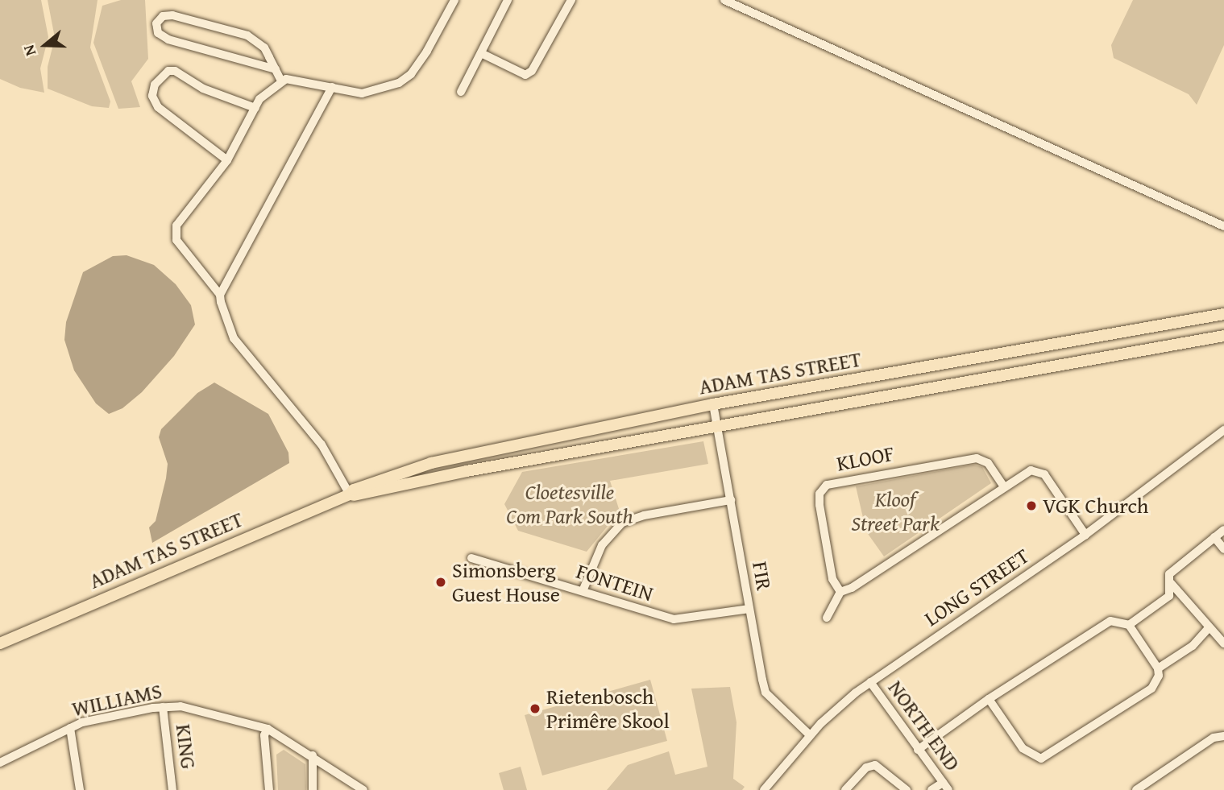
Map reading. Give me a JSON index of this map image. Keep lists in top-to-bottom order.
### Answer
{
  "streets": {
    "main road": ["ADAM TAS STREET"],
    "street": [
      "KLOOF",
      "FIR",
      "FONTEIN",
      "LONG STREET",
      "WILLIAMS",
      "NORTH END",
      "KING"
    ]
  },
  "crossings": [
    ["ADAM TAS STREET", "FIR"],
    ["FIR", "FONTEIN"],
    ["FIR", "LONG STREET"],
    ["LONG STREET", "NORTH END"],
    ["WILLIAMS", "KING"]
  ],
  "parks": ["Cloetesville Com Park South", "Kloof Street Park"],
  "places": ["VGK Church", "Simonsberg Guest House", "Rietenbosch Primêre Skool"],
  "north": "left"
}
